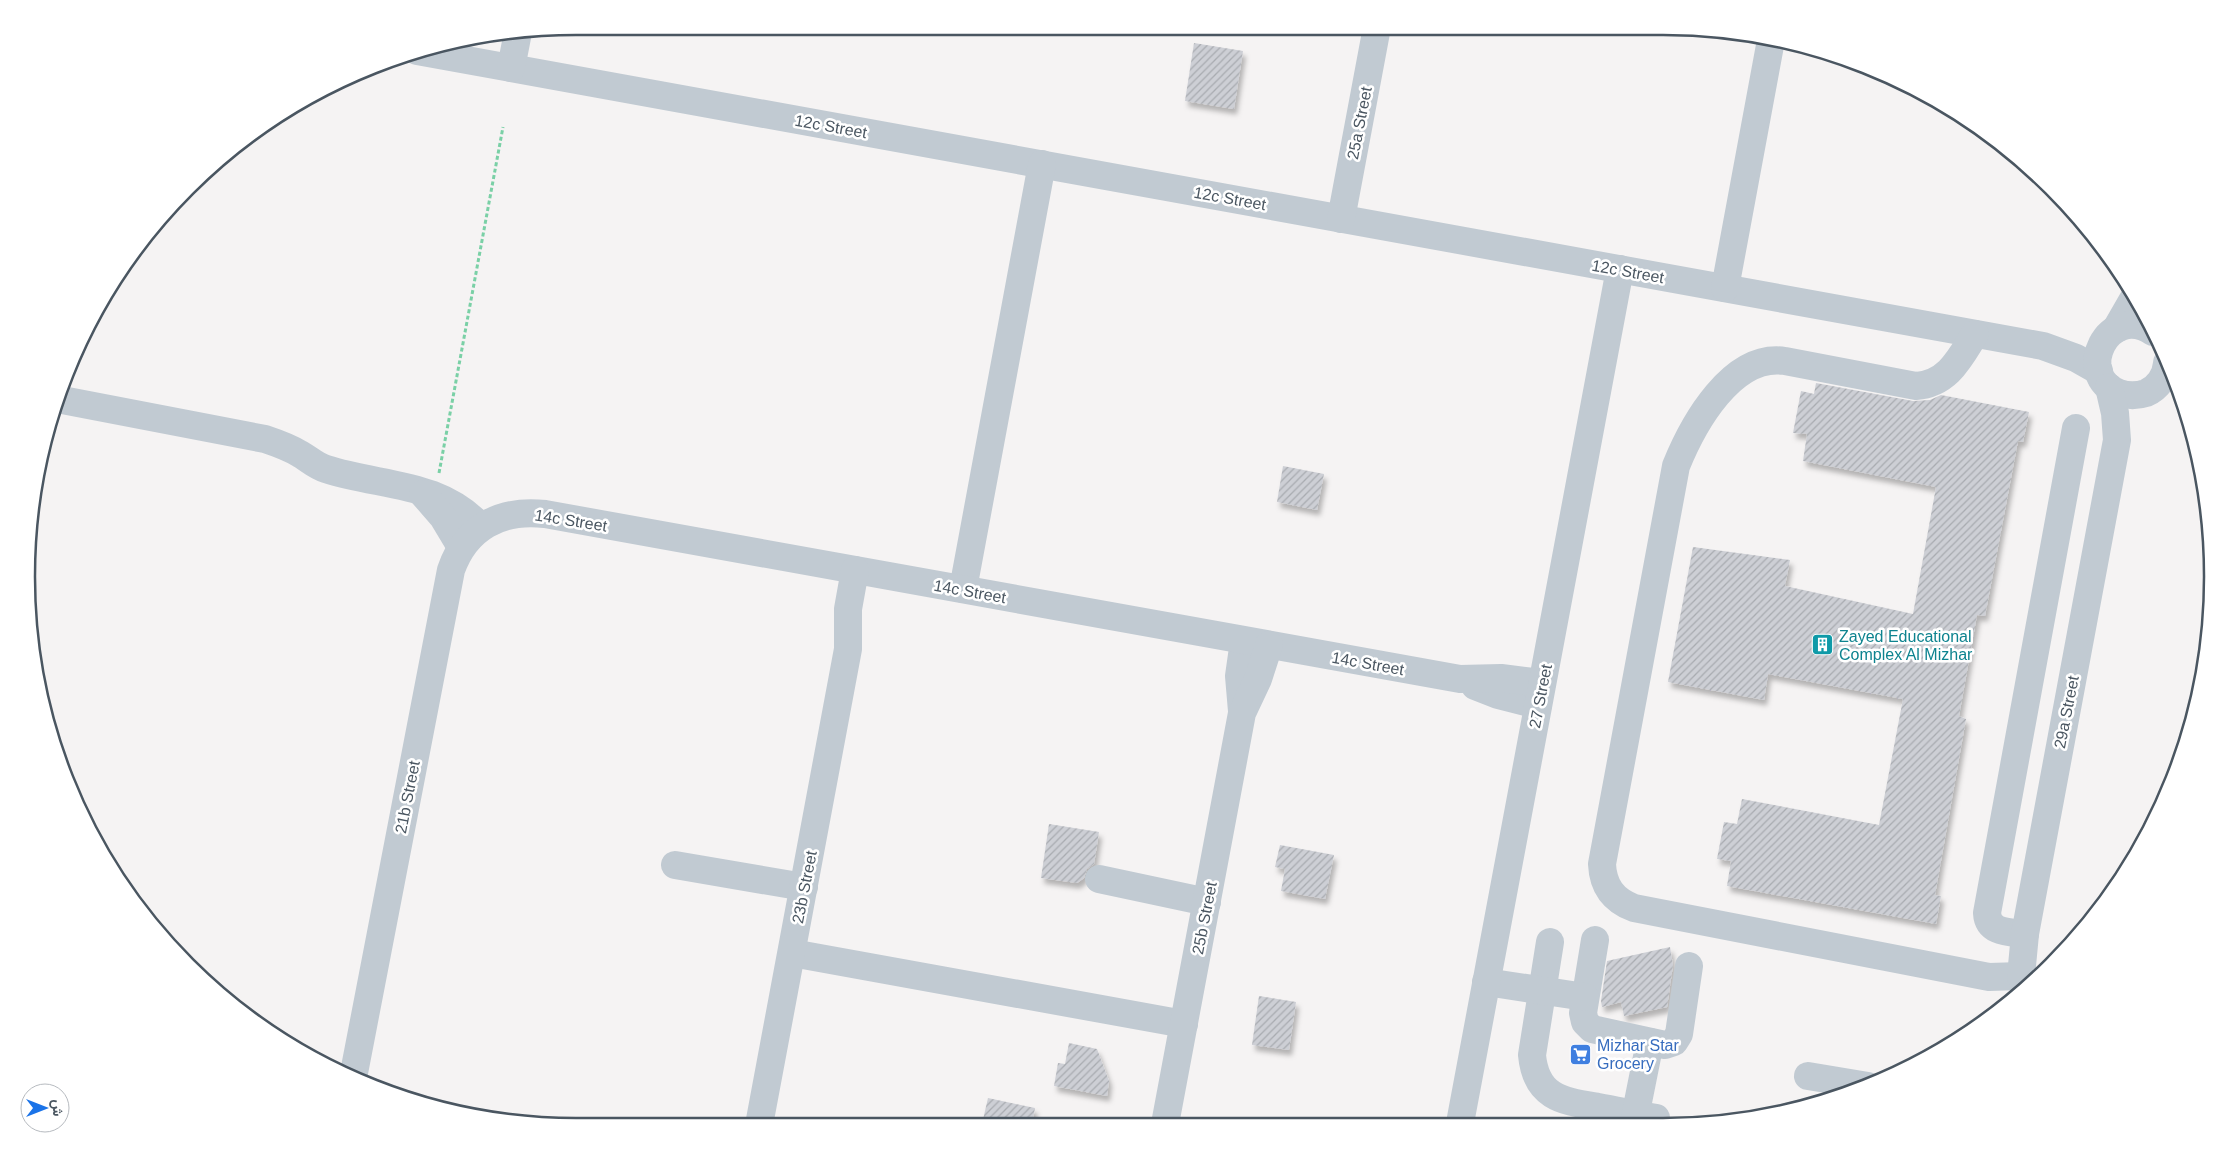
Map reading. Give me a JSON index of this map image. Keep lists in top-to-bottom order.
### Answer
{
  "streets": {
    "street": [
      "25a Street",
      "12c Street",
      "14c Street",
      "27 Street",
      "29a Street",
      "21b Street",
      "23b Street",
      "25b Street"
    ]
  },
  "crossings": [
    ["25a Street", "12c Street"],
    ["12c Street", "27 Street"],
    ["12c Street", "29a Street"],
    ["14c Street", "27 Street"],
    ["14c Street", "21b Street"],
    ["14c Street", "23b Street"],
    ["14c Street", "25b Street"]
  ],
  "places": {
    "building": ["Zayed Educational Complex Al Mizhar"],
    "supermarket": ["Mizhar Star Grocery"]
  },
  "north": "right"
}
